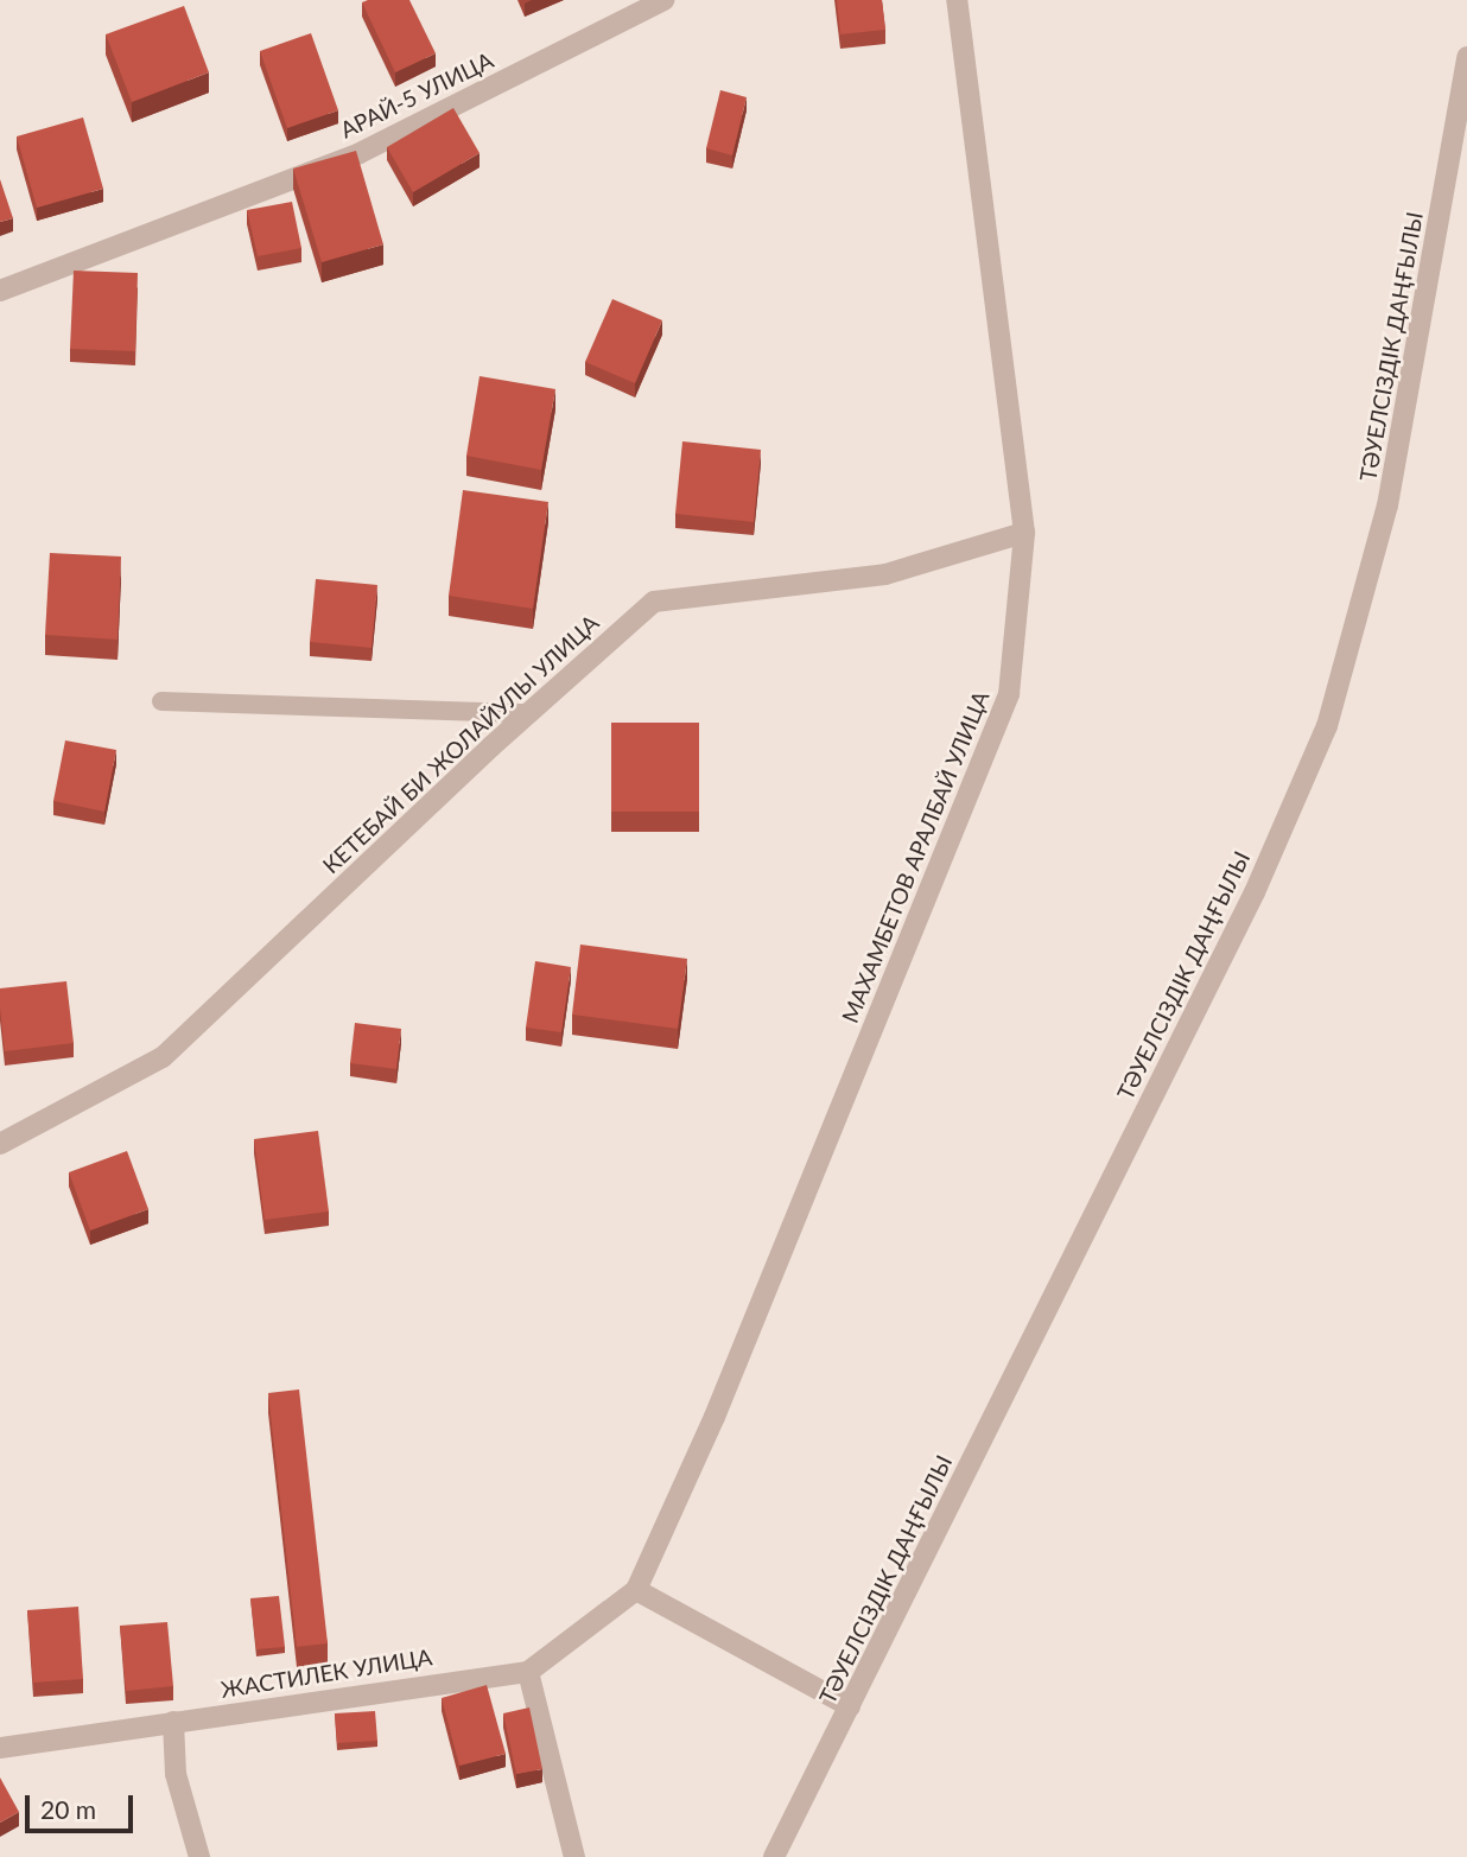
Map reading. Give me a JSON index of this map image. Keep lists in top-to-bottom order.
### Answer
{
  "streets": {
    "street": [
      "АРАЙ-5 УЛИЦА",
      "ТӘУЕЛСІЗДІК ДАҢҒЫЛЫ",
      "КЕТЕБАЙ БИ ЖОЛАЙУЛЫ УЛИЦА",
      "МАХАМБЕТОВ АРАЛБАЙ УЛИЦА",
      "ЖАСТИЛЕК УЛИЦА"
    ]
  },
  "crossings": [
    ["КЕТЕБАЙ БИ ЖОЛАЙУЛЫ УЛИЦА", "МАХАМБЕТОВ АРАЛБАЙ УЛИЦА"],
    ["МАХАМБЕТОВ АРАЛБАЙ УЛИЦА", "ЖАСТИЛЕК УЛИЦА"]
  ],
  "scale_bar": "20 m"
}
